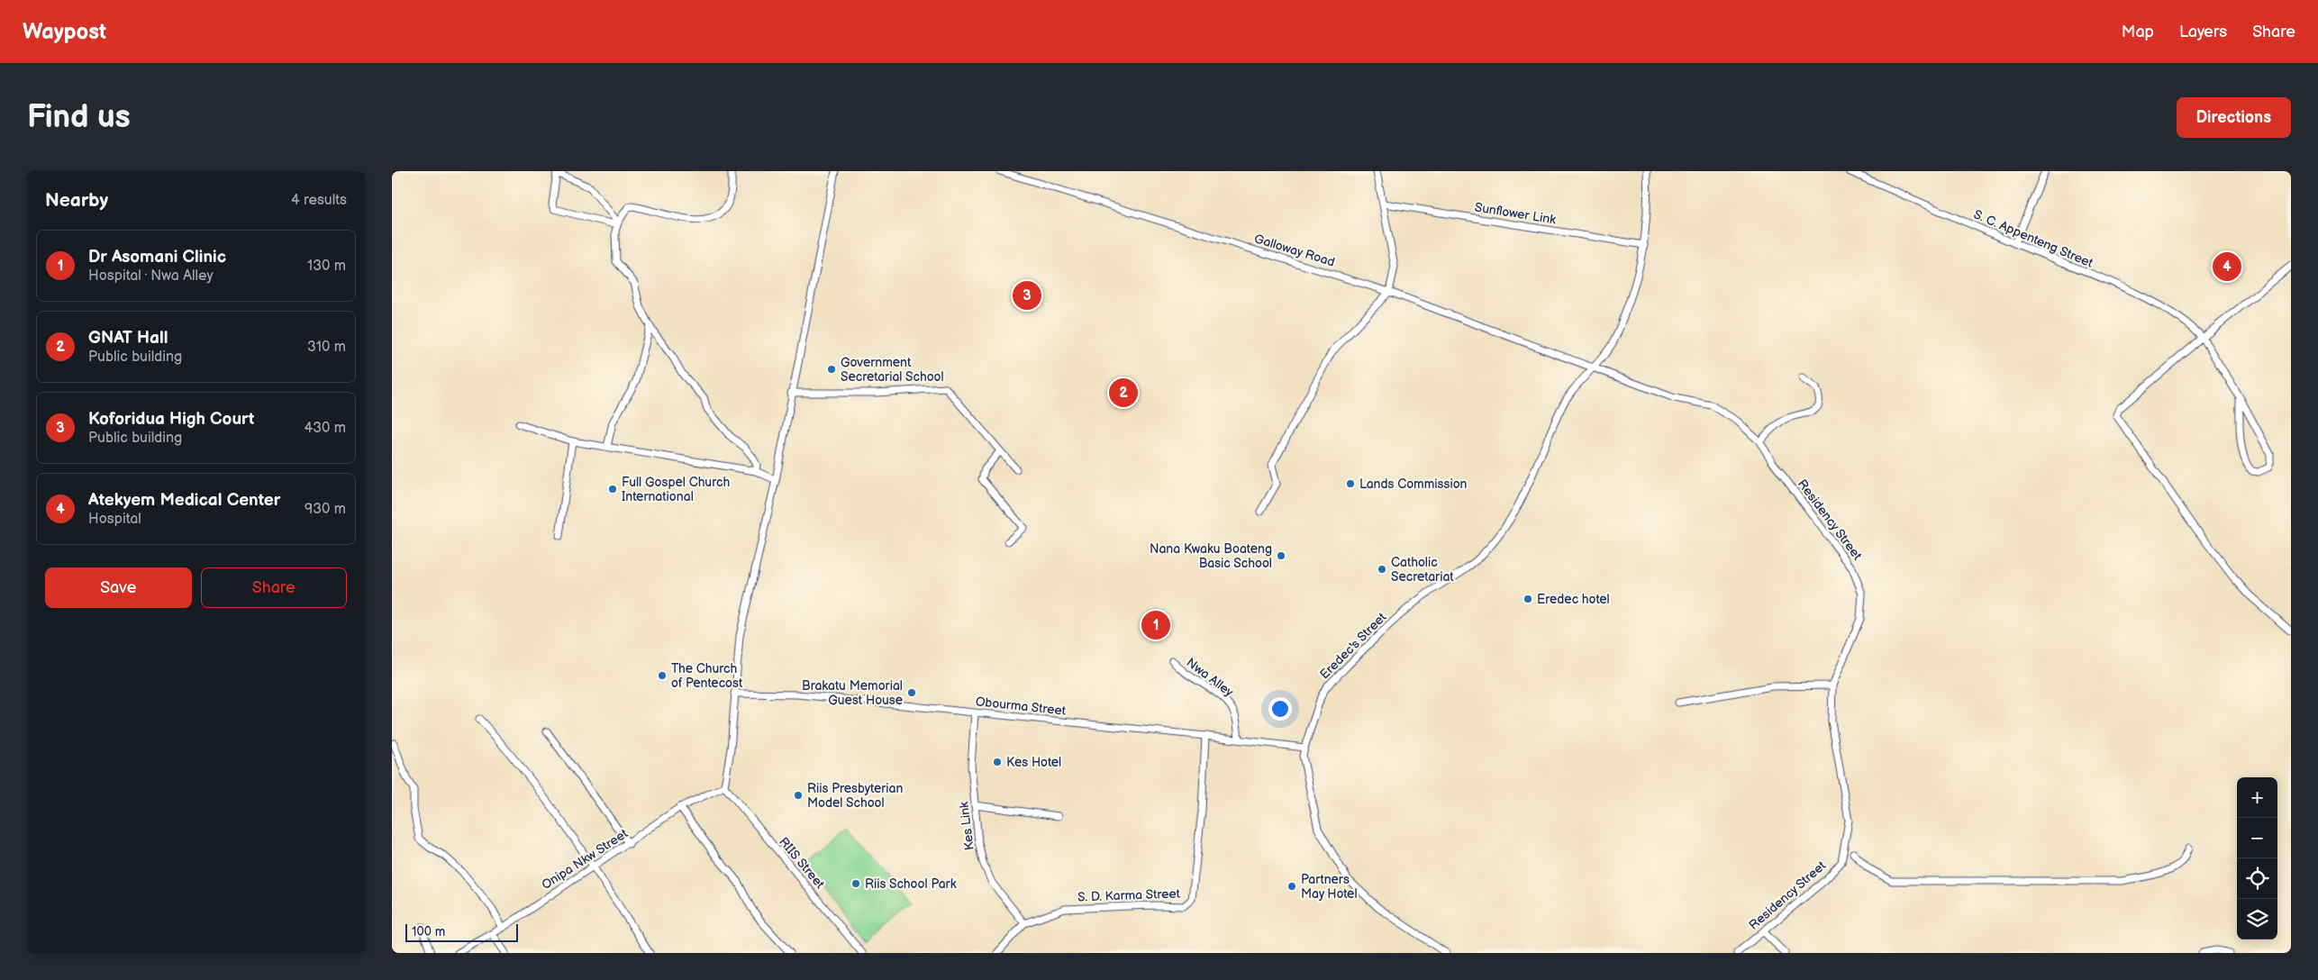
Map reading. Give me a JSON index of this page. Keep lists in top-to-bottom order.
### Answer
{
  "streets": {
    "street": [
      "Sunflower Link",
      "S. C. Appenteng Street",
      "Galloway Road",
      "Residency Street",
      "Eredec's Street",
      "Nwa Alley",
      "Obourma Street",
      "Kes Link",
      "Onipa Nkw Street",
      "RIIS Street",
      "S. D. Karma Street"
    ]
  },
  "crossings": [
    ["Sunflower Link", "Eredec's Street"],
    ["Galloway Road", "Residency Street"],
    ["Residency Street", "Eredec's Street"],
    ["Eredec's Street", "Obourma Street"],
    ["Nwa Alley", "Obourma Street"],
    ["Obourma Street", "Kes Link"],
    ["Obourma Street", "S. D. Karma Street"],
    ["Kes Link", "S. D. Karma Street"],
    ["Onipa Nkw Street", "RIIS Street"]
  ],
  "places": [
    "Government Secretarial School",
    "Lands Commission",
    "Full Gospel Church International",
    "Nana Kwaku Boateng Basic School",
    "Catholic Secretariat",
    "Eredec hotel",
    "The Church of Pentecost",
    "Brakatu Memorial Guest House",
    "Kes Hotel",
    "Riis Presbyterian Model School",
    "Riis School Park",
    "Partners May Hotel"
  ],
  "scale_bar": "100 m",
  "page": {
    "header": "Waypost",
    "nav": ["Map", "Layers", "Share"],
    "buttons": [
      "Directions",
      ["Save", "Share"]
    ],
    "title": "Find us",
    "heading": ["Nearby", "4 results"],
    "list": [
      {
        "mark": "1",
        "name": "Dr Asomani Clinic",
        "note": "Hospital · Nwa Alley",
        "value": "130 m"
      },
      {
        "mark": "2",
        "name": "GNAT Hall",
        "note": "Public building",
        "value": "310 m"
      },
      {
        "mark": "3",
        "name": "Koforidua High Court",
        "note": "Public building",
        "value": "430 m"
      },
      {
        "mark": "4",
        "name": "Atekyem Medical Center",
        "note": "Hospital",
        "value": "930 m"
      }
    ],
    "pins": [
      "4",
      "3",
      "2",
      "1"
    ],
    "map_buttons": ["+", "−"],
    "scale": "100 m"
  }
}
